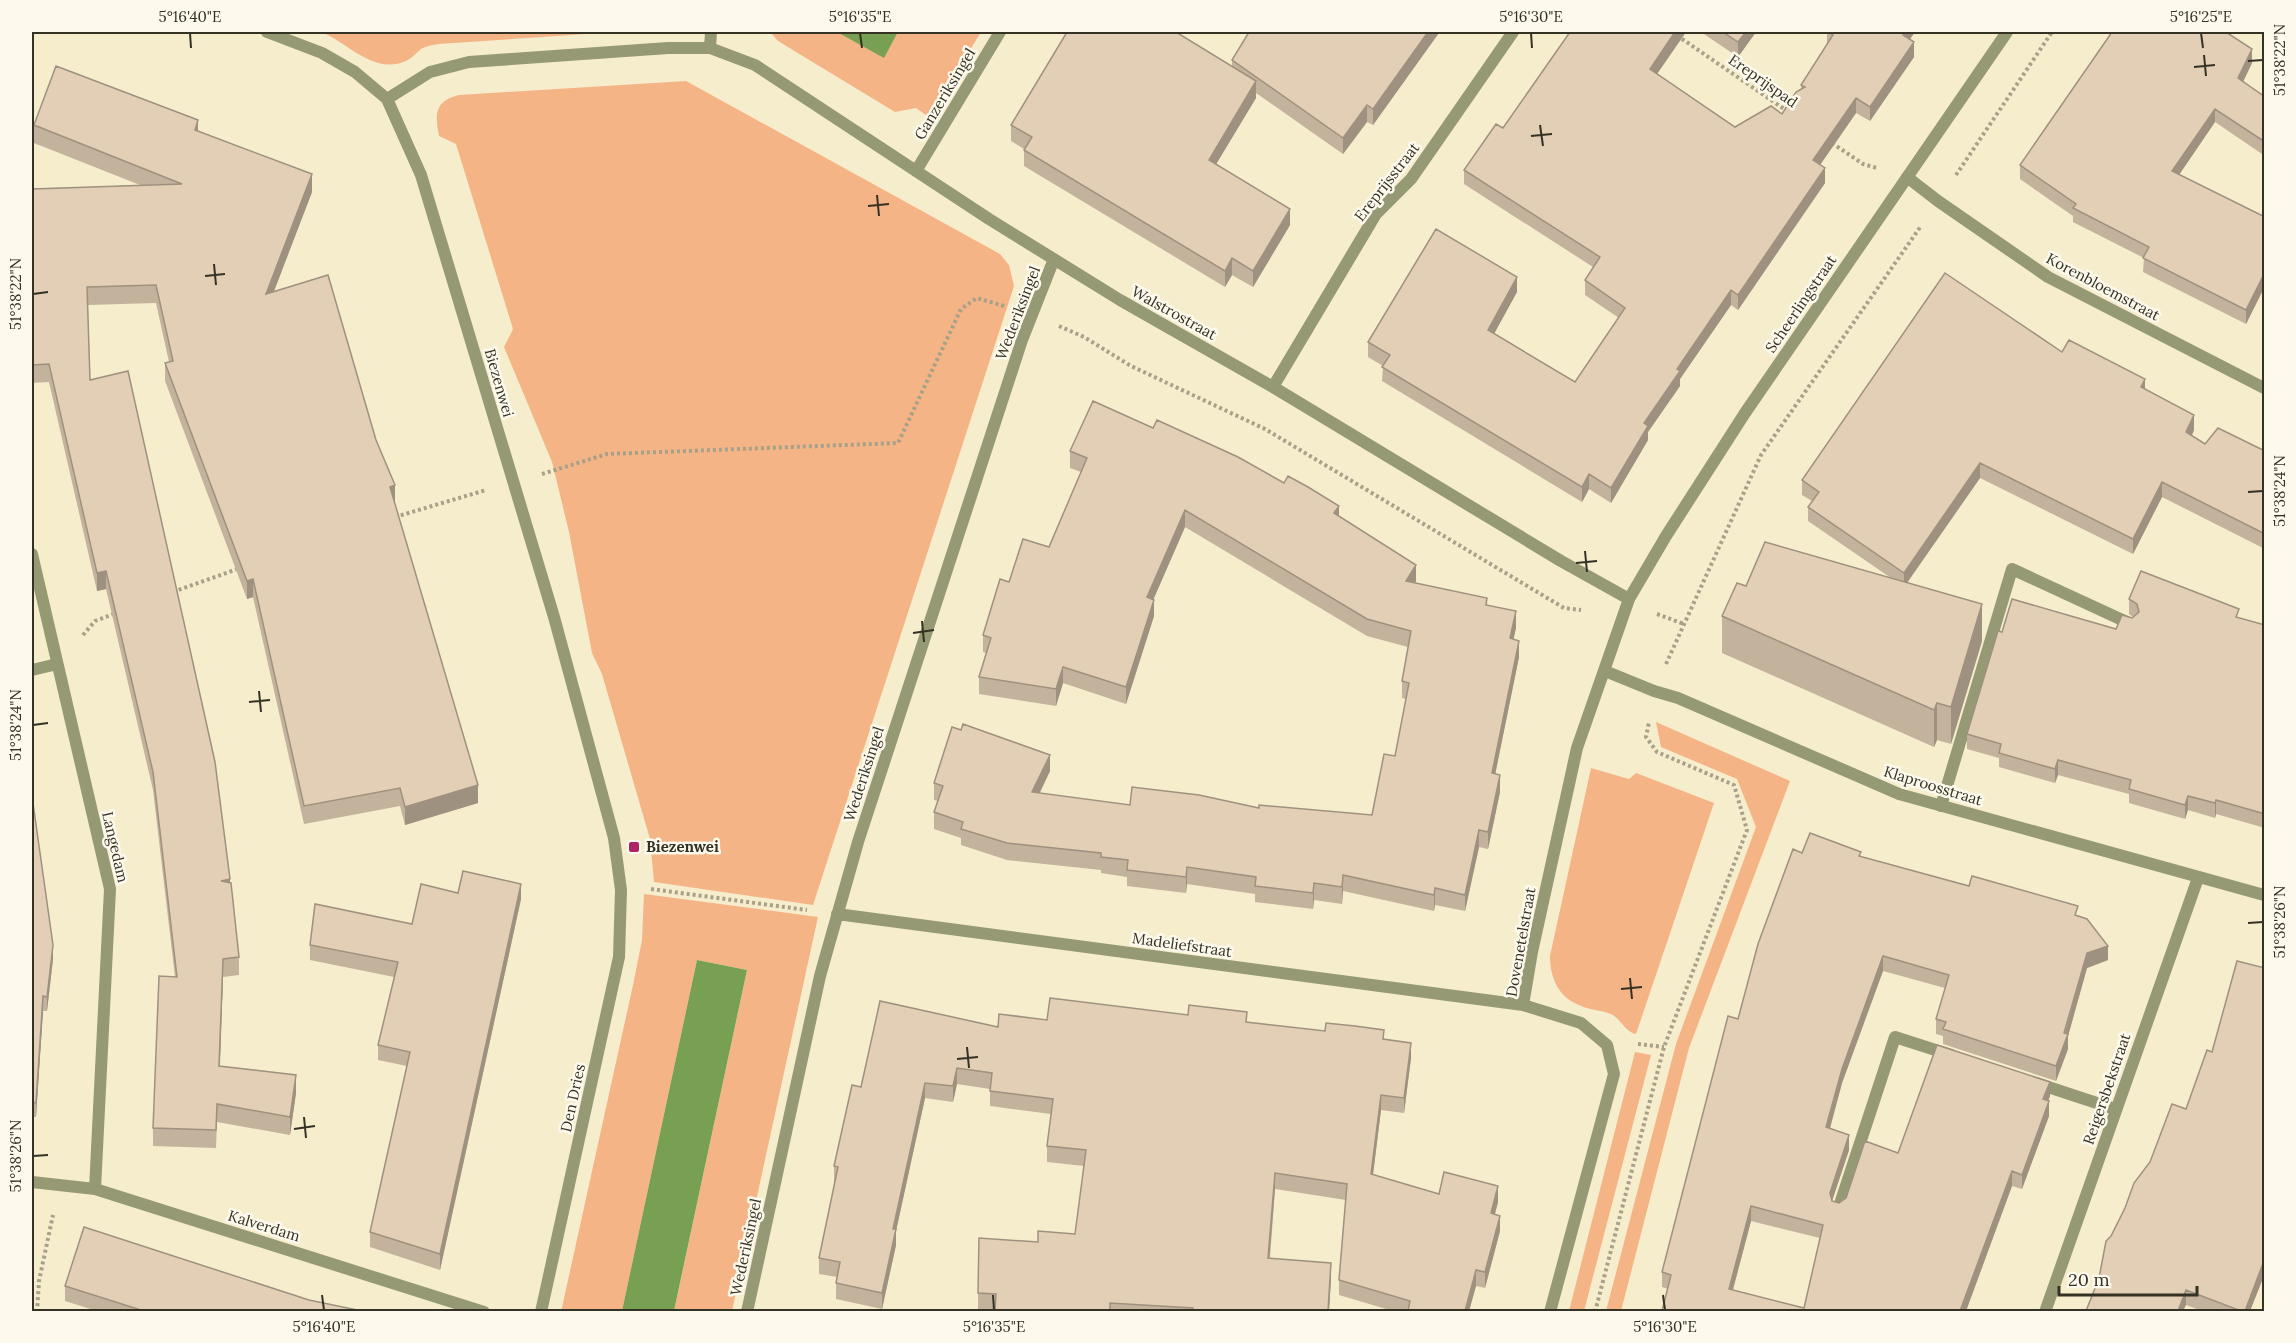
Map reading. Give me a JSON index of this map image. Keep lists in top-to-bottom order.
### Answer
{
  "streets": {
    "street": [
      "Ganzeriksingel",
      "Ereprijsstraat",
      "Korenbloemstraat",
      "Scheerlingstraat",
      "Wederiksingel",
      "Walstrostraat",
      "Biezenwei",
      "Klaproosstraat",
      "Langedam",
      "Dovenetelstraat",
      "Madeliefstraat",
      "Reigersbekstraat",
      "Den Dries",
      "Kalverdam"
    ],
    "path": ["Ereprijspad"]
  },
  "crossings": [
    ["Ganzeriksingel", "Walstrostraat"],
    ["Ereprijsstraat", "Walstrostraat"],
    ["Korenbloemstraat", "Scheerlingstraat"],
    ["Scheerlingstraat", "Walstrostraat"],
    ["Scheerlingstraat", "Dovenetelstraat"],
    ["Wederiksingel", "Walstrostraat"],
    ["Wederiksingel", "Madeliefstraat"],
    ["Walstrostraat", "Dovenetelstraat"],
    ["Biezenwei", "Den Dries"],
    ["Klaproosstraat", "Dovenetelstraat"],
    ["Klaproosstraat", "Reigersbekstraat"],
    ["Langedam", "Kalverdam"],
    ["Dovenetelstraat", "Madeliefstraat"]
  ],
  "places": {
    "transit": ["Biezenwei"]
  },
  "scale_bar": "20 m",
  "coordinates": [
    "5°16'40\"E",
    "5°16'35\"E",
    "5°16'30\"E",
    "5°16'25\"E",
    "51°38'22\"N",
    "51°38'24\"N",
    "51°38'26\"N"
  ]
}
